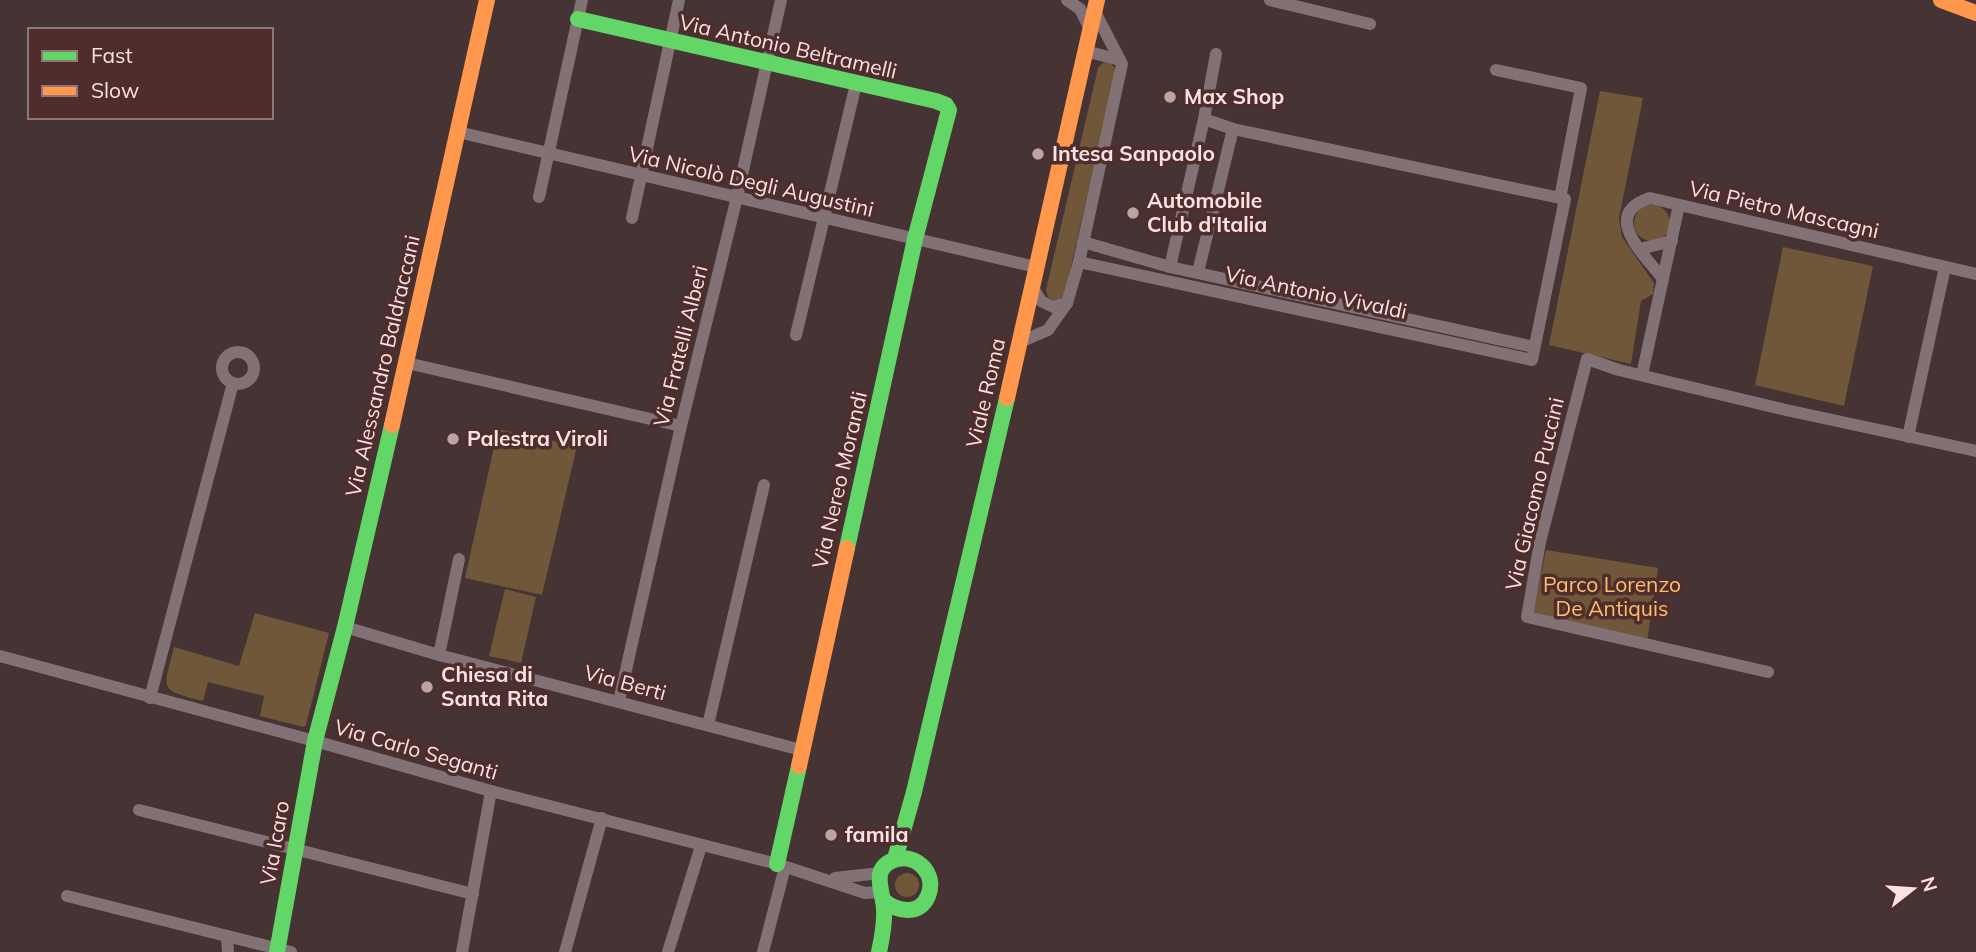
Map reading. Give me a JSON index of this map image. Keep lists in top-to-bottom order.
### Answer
{
  "streets": {
    "main road": [
      "Via Antonio Beltramelli",
      "Via Alessandro Baldraccani",
      "Viale Roma",
      "Via Nereo Morandi",
      "Via Icaro"
    ],
    "street": [
      "Via Nicolò Degli Augustini",
      "Via Pietro Mascagni",
      "Via Antonio Vivaldi",
      "Via Fratelli Alberi",
      "Via Giacomo Puccini",
      "Via Berti",
      "Via Carlo Seganti"
    ]
  },
  "crossings": [
    ["Via Antonio Beltramelli", "Via Fratelli Alberi"],
    ["Via Antonio Beltramelli", "Via Nereo Morandi"],
    ["Via Nicolò Degli Augustini", "Via Fratelli Alberi"],
    ["Via Nicolò Degli Augustini", "Via Alessandro Baldraccani"],
    ["Via Nicolò Degli Augustini", "Viale Roma"],
    ["Via Nicolò Degli Augustini", "Via Nereo Morandi"],
    ["Via Fratelli Alberi", "Via Berti"],
    ["Via Alessandro Baldraccani", "Via Berti"],
    ["Via Alessandro Baldraccani", "Via Carlo Seganti"],
    ["Via Alessandro Baldraccani", "Via Icaro"],
    ["Viale Roma", "Via Carlo Seganti"],
    ["Via Nereo Morandi", "Via Berti"],
    ["Via Nereo Morandi", "Via Carlo Seganti"],
    ["Via Carlo Seganti", "Via Icaro"]
  ],
  "parks": ["Parco Lorenzo De Antiquis"],
  "places": [
    "Max Shop",
    "Intesa Sanpaolo",
    "Automobile Club d'Italia",
    "Palestra Viroli",
    "Chiesa di Santa Rita",
    "famila"
  ],
  "legend": ["Fast", "Slow"],
  "north": "right"
}
